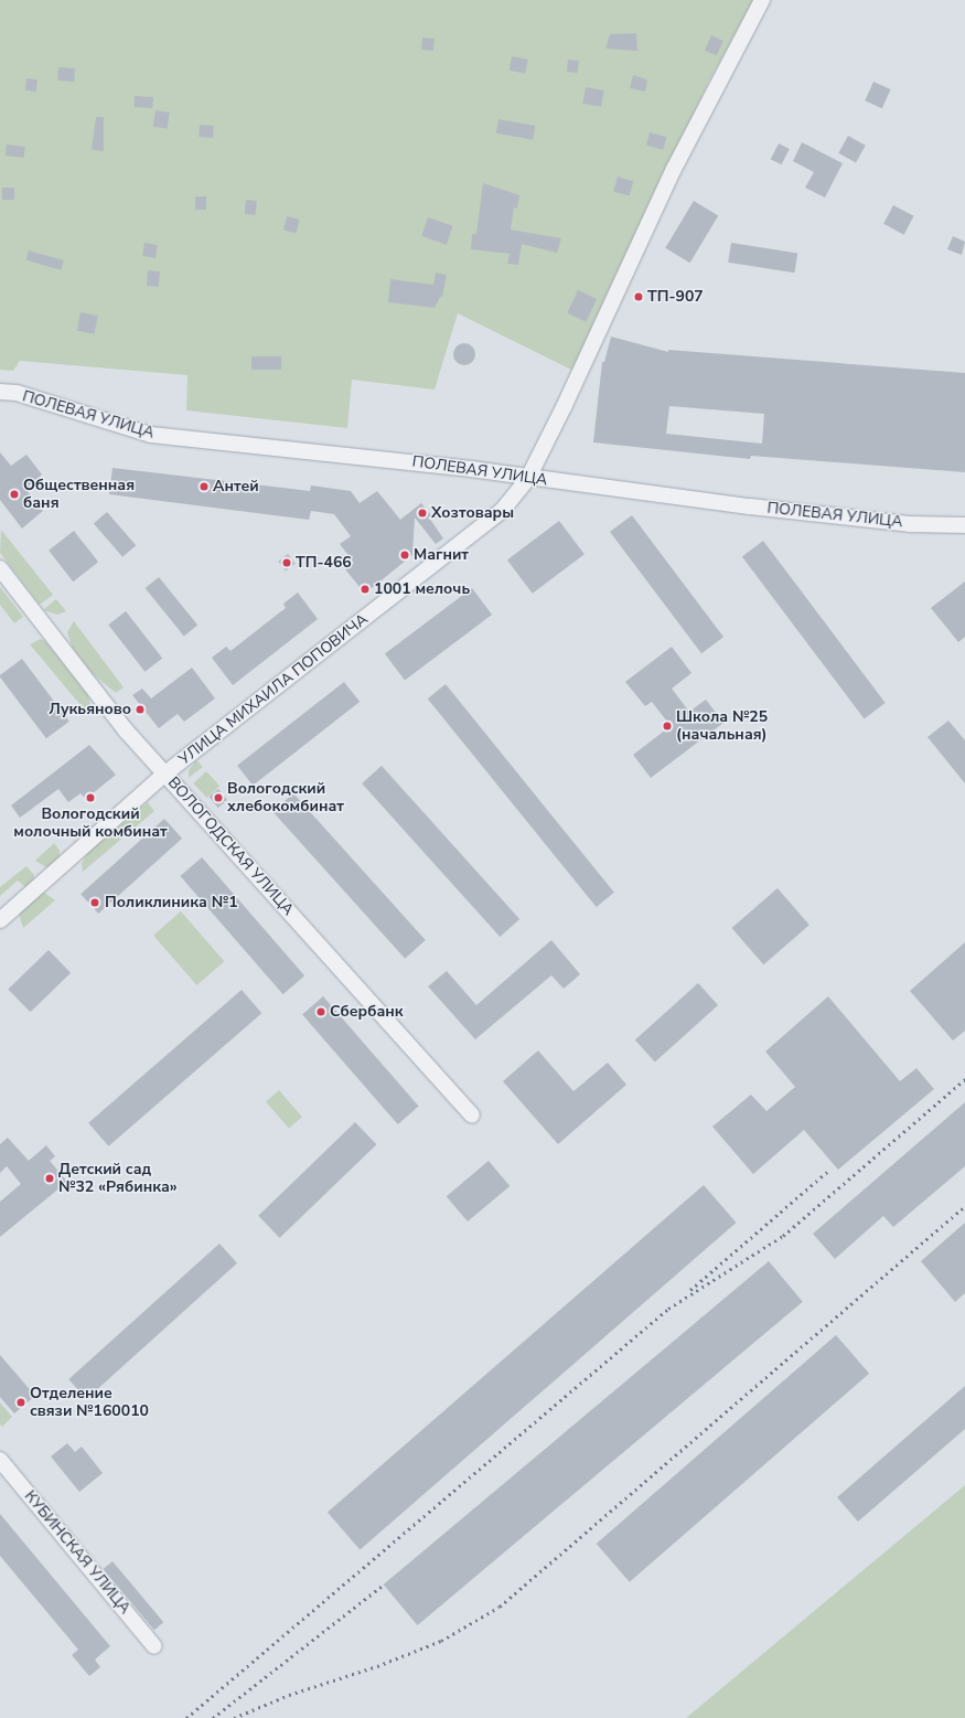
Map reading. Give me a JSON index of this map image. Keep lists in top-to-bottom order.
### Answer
{
  "streets": {
    "street": [
      "ПОЛЕВАЯ УЛИЦА",
      "УЛИЦА МИХАИЛА ПОПОВИЧА",
      "ВОЛОГОДСКАЯ УЛИЦА",
      "КУБИНСКАЯ УЛИЦА"
    ]
  },
  "crossings": [
    ["ПОЛЕВАЯ УЛИЦА", "УЛИЦА МИХАИЛА ПОПОВИЧА"],
    ["УЛИЦА МИХАИЛА ПОПОВИЧА", "ВОЛОГОДСКАЯ УЛИЦА"]
  ],
  "places": [
    "ТП-907",
    "Антей",
    "Общественная баня",
    "Хозтовары",
    "Магнит",
    "ТП-466",
    "1001 мелочь",
    "Лукьяново",
    "Школа №25 (начальная)",
    "Вологодский молочный комбинат",
    "Вологодский хлебокомбинат",
    "Поликлиника №1",
    "Сбербанк",
    "Детский сад №32 «Рябинка»",
    "Отделение связи №160010"
  ]
}
